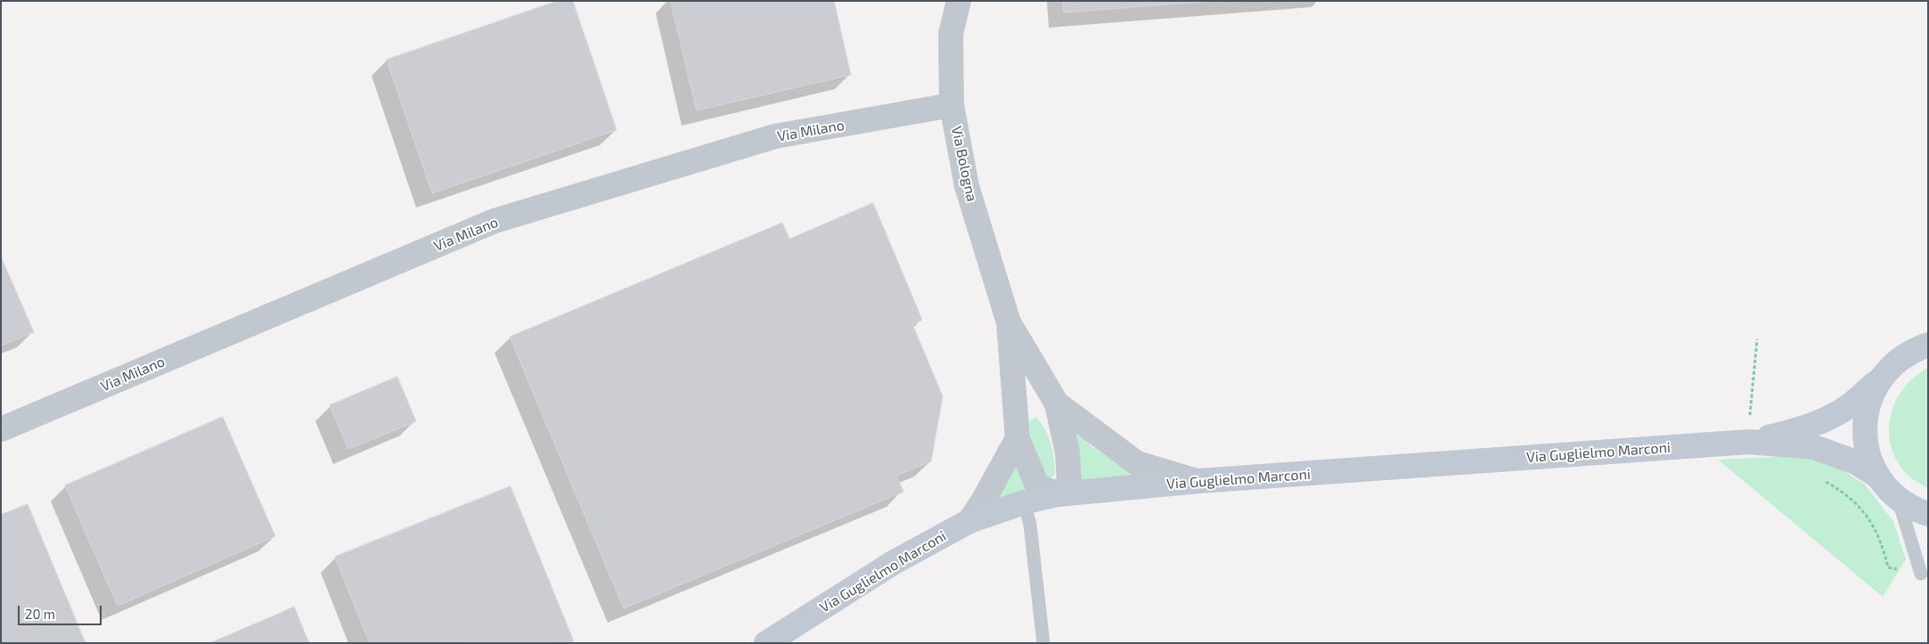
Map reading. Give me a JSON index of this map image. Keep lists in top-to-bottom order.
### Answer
{
  "streets": {
    "street": ["Via Milano", "Via Bologna", "Via Guglielmo Marconi"]
  },
  "crossings": [
    ["Via Milano", "Via Bologna"],
    ["Via Bologna", "Via Guglielmo Marconi"]
  ],
  "scale_bar": "20 m"
}
